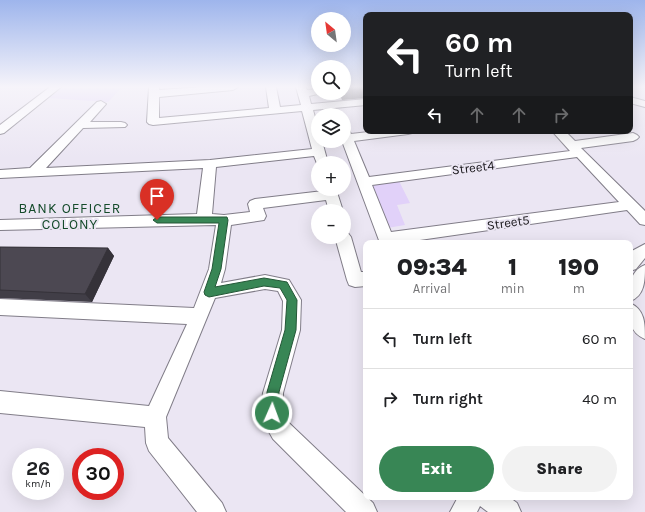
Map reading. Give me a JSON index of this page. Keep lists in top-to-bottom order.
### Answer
{
  "streets": {
    "street": ["Street4", "Street5"]
  },
  "crossings": [
    ["Street4", "Street5"]
  ],
  "districts": ["BANK OFFICER COLONY"],
  "north": "top left",
  "page": {
    "map_buttons": ["+", "−"],
    "turn": ["60 m", "Turn left"],
    "eta": [
      "09:34",
      "Arrival",
      "1",
      "min",
      "190",
      "m"
    ],
    "list": [
      {
        "name": "Turn left",
        "value": "60 m"
      },
      {
        "name": "Turn right",
        "value": "40 m"
      }
    ],
    "buttons": ["Exit", "Share"],
    "speed": "26 km/h",
    "limit": "30"
  }
}
